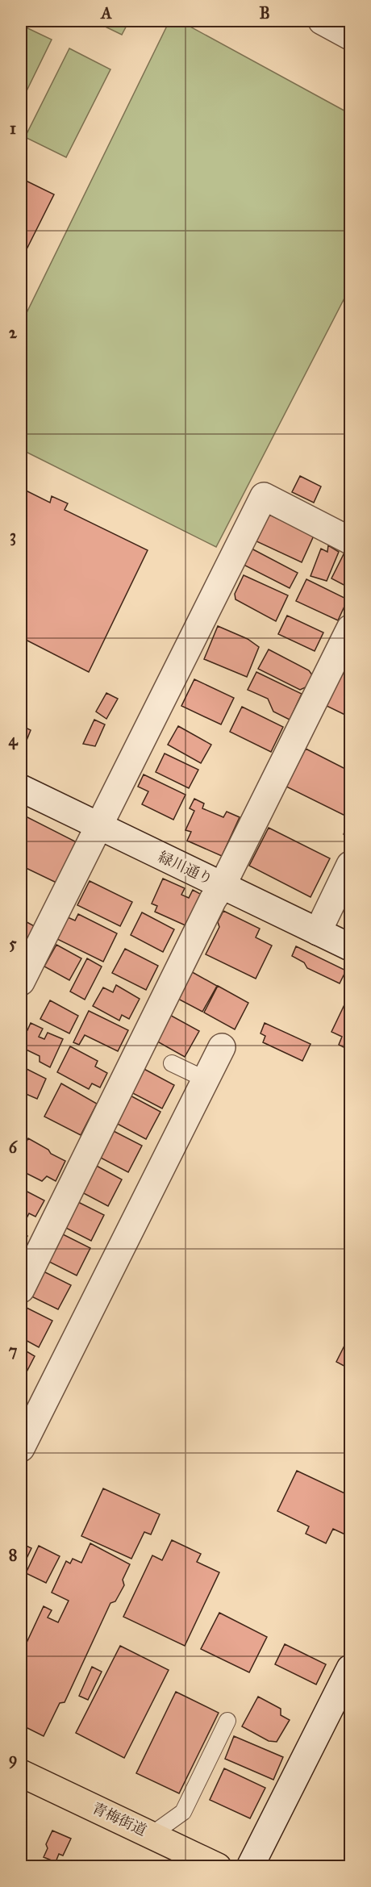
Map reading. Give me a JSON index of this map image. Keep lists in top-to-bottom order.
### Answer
{
  "streets": {
    "main road": ["青梅街道"],
    "street": ["緑川通り"]
  },
  "grid": {
    "columns": ["A", "B"],
    "rows": [
      "1",
      "2",
      "3",
      "4",
      "5",
      "6",
      "7",
      "8",
      "9"
    ]
  }
}
